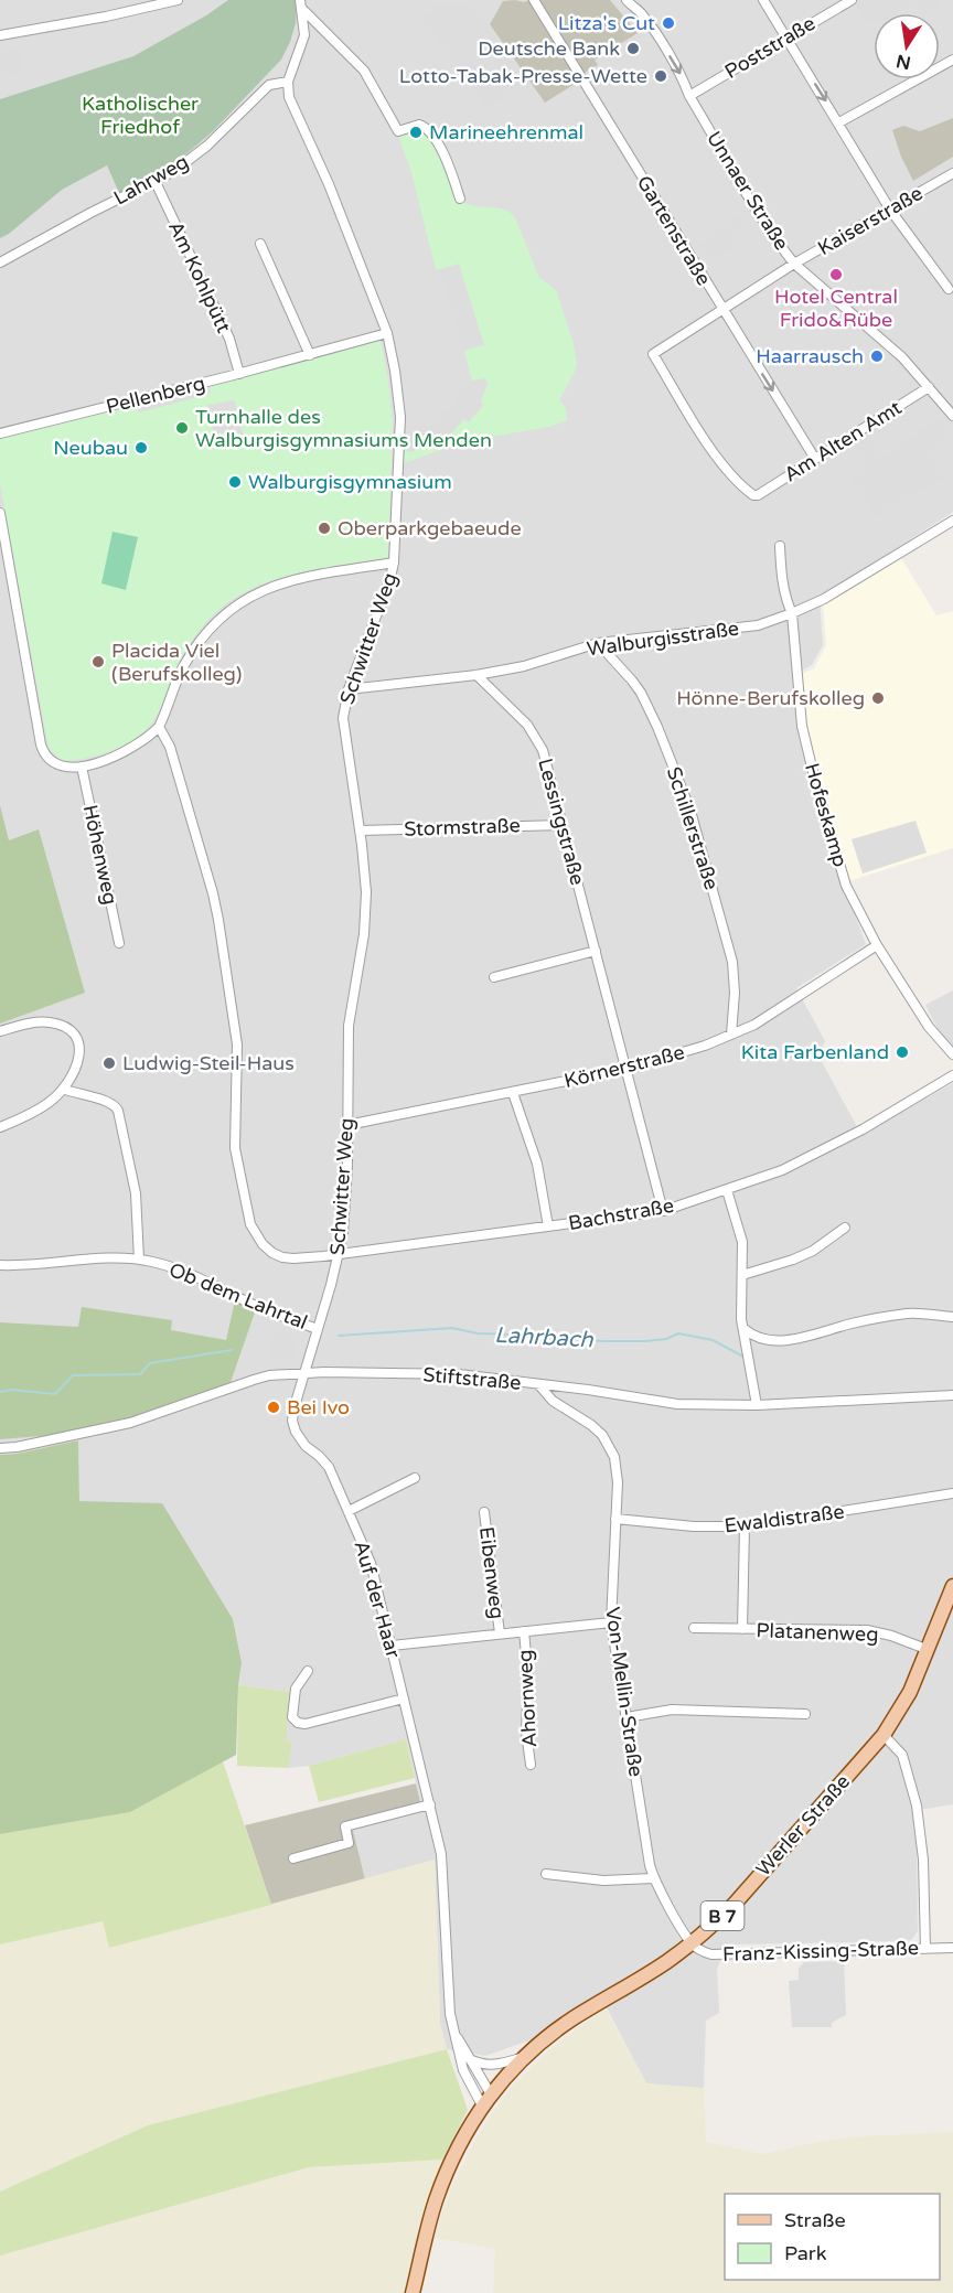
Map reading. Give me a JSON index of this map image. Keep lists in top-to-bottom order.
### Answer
{
  "streets": {
    "main road": ["Werler Straße", "B 7"],
    "street": [
      "Poststraße",
      "Lahrweg",
      "Unnaer Straße",
      "Kaiserstraße",
      "Gartenstraße",
      "Am Kohlpütt",
      "Pellenberg",
      "Am Alten Amt",
      "Schwitter Weg",
      "Walburgisstraße",
      "Hofeskamp",
      "Lessingstraße",
      "Stormstraße",
      "Schillerstraße",
      "Höhenweg",
      "Körnerstraße",
      "Bachstraße",
      "Ob dem Lahrtal",
      "Stiftstraße",
      "Ewaldistraße",
      "Eibenweg",
      "Auf der Haar",
      "Platanenweg",
      "Von-Mellin-Straße",
      "Ahornweg",
      "Franz-Kissing-Straße"
    ]
  },
  "crossings": [
    ["Poststraße", "Unnaer Straße"],
    ["Lahrweg", "Am Kohlpütt"],
    ["Lahrweg", "Schwitter Weg"],
    ["Unnaer Straße", "Kaiserstraße"],
    ["Unnaer Straße", "Am Alten Amt"],
    ["Kaiserstraße", "Gartenstraße"],
    ["Kaiserstraße", "Am Alten Amt"],
    ["Gartenstraße", "Am Alten Amt"],
    ["Am Kohlpütt", "Pellenberg"],
    ["Pellenberg", "Schwitter Weg"],
    ["Schwitter Weg", "Walburgisstraße"],
    ["Schwitter Weg", "Stormstraße"],
    ["Schwitter Weg", "Körnerstraße"],
    ["Schwitter Weg", "Bachstraße"],
    ["Schwitter Weg", "Ob dem Lahrtal"],
    ["Schwitter Weg", "Stiftstraße"],
    ["Schwitter Weg", "Auf der Haar"],
    ["Walburgisstraße", "Hofeskamp"],
    ["Walburgisstraße", "Lessingstraße"],
    ["Walburgisstraße", "Schillerstraße"],
    ["Hofeskamp", "Körnerstraße"],
    ["Lessingstraße", "Stormstraße"],
    ["Lessingstraße", "Körnerstraße"],
    ["Lessingstraße", "Bachstraße"],
    ["Schillerstraße", "Körnerstraße"],
    ["Stiftstraße", "Auf der Haar"],
    ["Stiftstraße", "Von-Mellin-Straße"],
    ["Ewaldistraße", "Platanenweg"],
    ["Ewaldistraße", "Von-Mellin-Straße"],
    ["Auf der Haar", "Werler Straße"],
    ["Platanenweg", "Werler Straße"],
    ["Von-Mellin-Straße", "Werler Straße"],
    ["Von-Mellin-Straße", "Franz-Kissing-Straße"],
    ["Werler Straße", "Franz-Kissing-Straße"]
  ],
  "water": ["Lahrbach"],
  "parks": ["Katholischer Friedhof"],
  "places": [
    "Litza's Cut",
    "Deutsche Bank",
    "Lotto-Tabak-Presse-Wette",
    "Marineehrenmal",
    "Hotel Central Frido&Rübe",
    "Haarrausch",
    "Turnhalle des Walburgisgymnasiums Menden",
    "Neubau",
    "Walburgisgymnasium",
    "Oberparkgebaeude",
    "Placida Viel (Berufskolleg)",
    "Hönne-Berufskolleg",
    "Kita Farbenland",
    "Ludwig-Steil-Haus",
    "Bei Ivo"
  ],
  "legend": ["Straße", "Park"],
  "north": "bottom"
}
